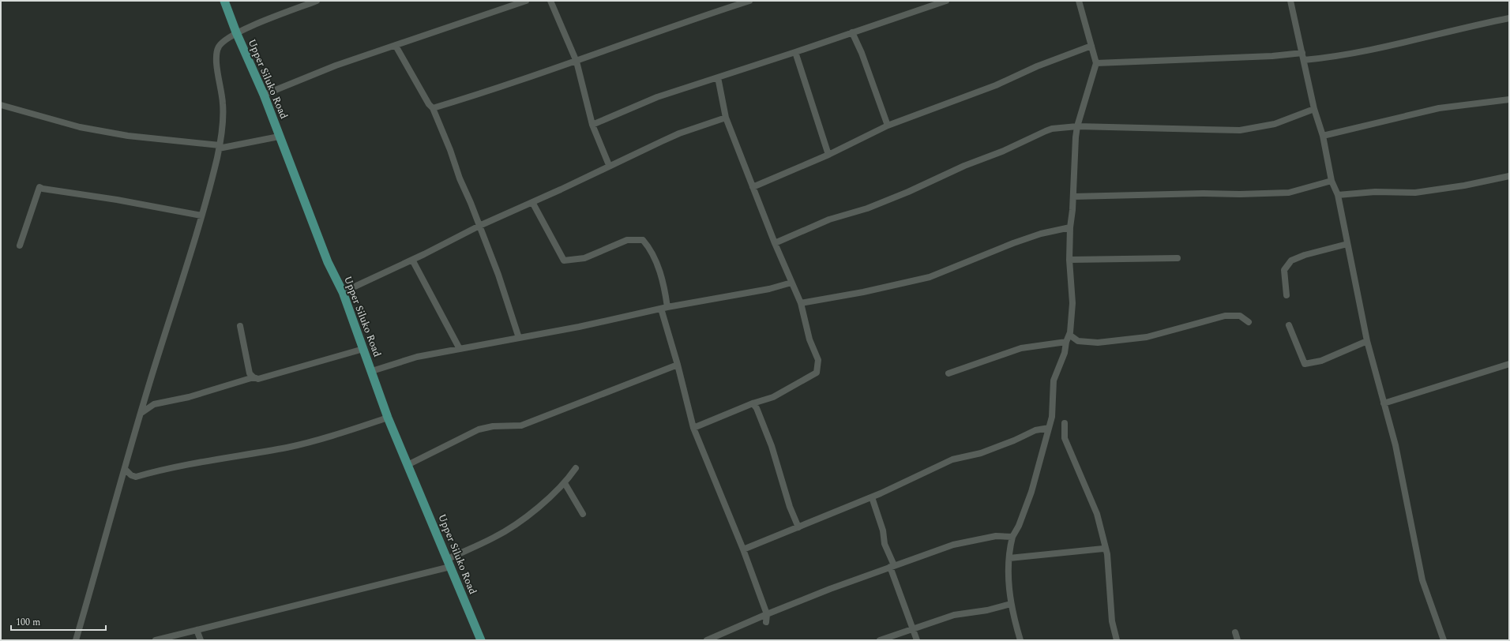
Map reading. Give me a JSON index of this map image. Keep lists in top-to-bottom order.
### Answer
{
  "streets": {
    "main road": ["Upper Siluko Road"]
  },
  "scale_bar": "100 m"
}
